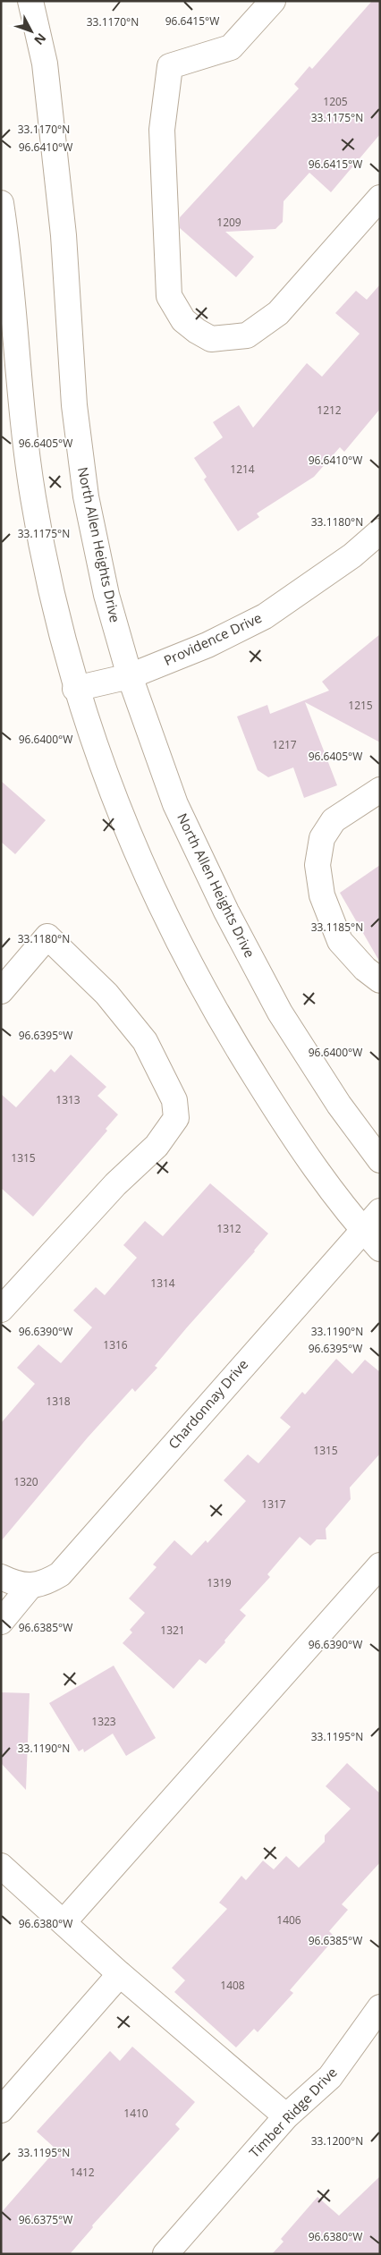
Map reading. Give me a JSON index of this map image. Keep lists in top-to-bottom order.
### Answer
{
  "streets": {
    "main road": [
      "North Allen Heights Drive",
      "Providence Drive",
      "Chardonnay Drive",
      "Timber Ridge Drive"
    ]
  },
  "crossings": [
    ["North Allen Heights Drive", "Providence Drive"]
  ],
  "house_numbers": [
    "1205",
    "1209",
    "1212",
    "1214",
    "1215",
    "1217",
    "1313",
    "1315",
    "1312",
    "1314",
    "1316",
    "1318",
    "1315",
    "1320",
    "1317",
    "1319",
    "1321",
    "1323",
    "1406",
    "1408",
    "1410",
    "1412"
  ],
  "north": "bottom right",
  "coordinates": [
    "96.6415°W",
    "33.1170°N",
    "33.1175°N",
    "96.6410°W",
    "96.6405°W",
    "33.1180°N",
    "96.6400°W",
    "33.1185°N",
    "96.6395°W",
    "96.6390°W",
    "33.1190°N",
    "96.6385°W",
    "33.1195°N",
    "96.6380°W",
    "33.1200°N",
    "96.6375°W"
  ]
}
